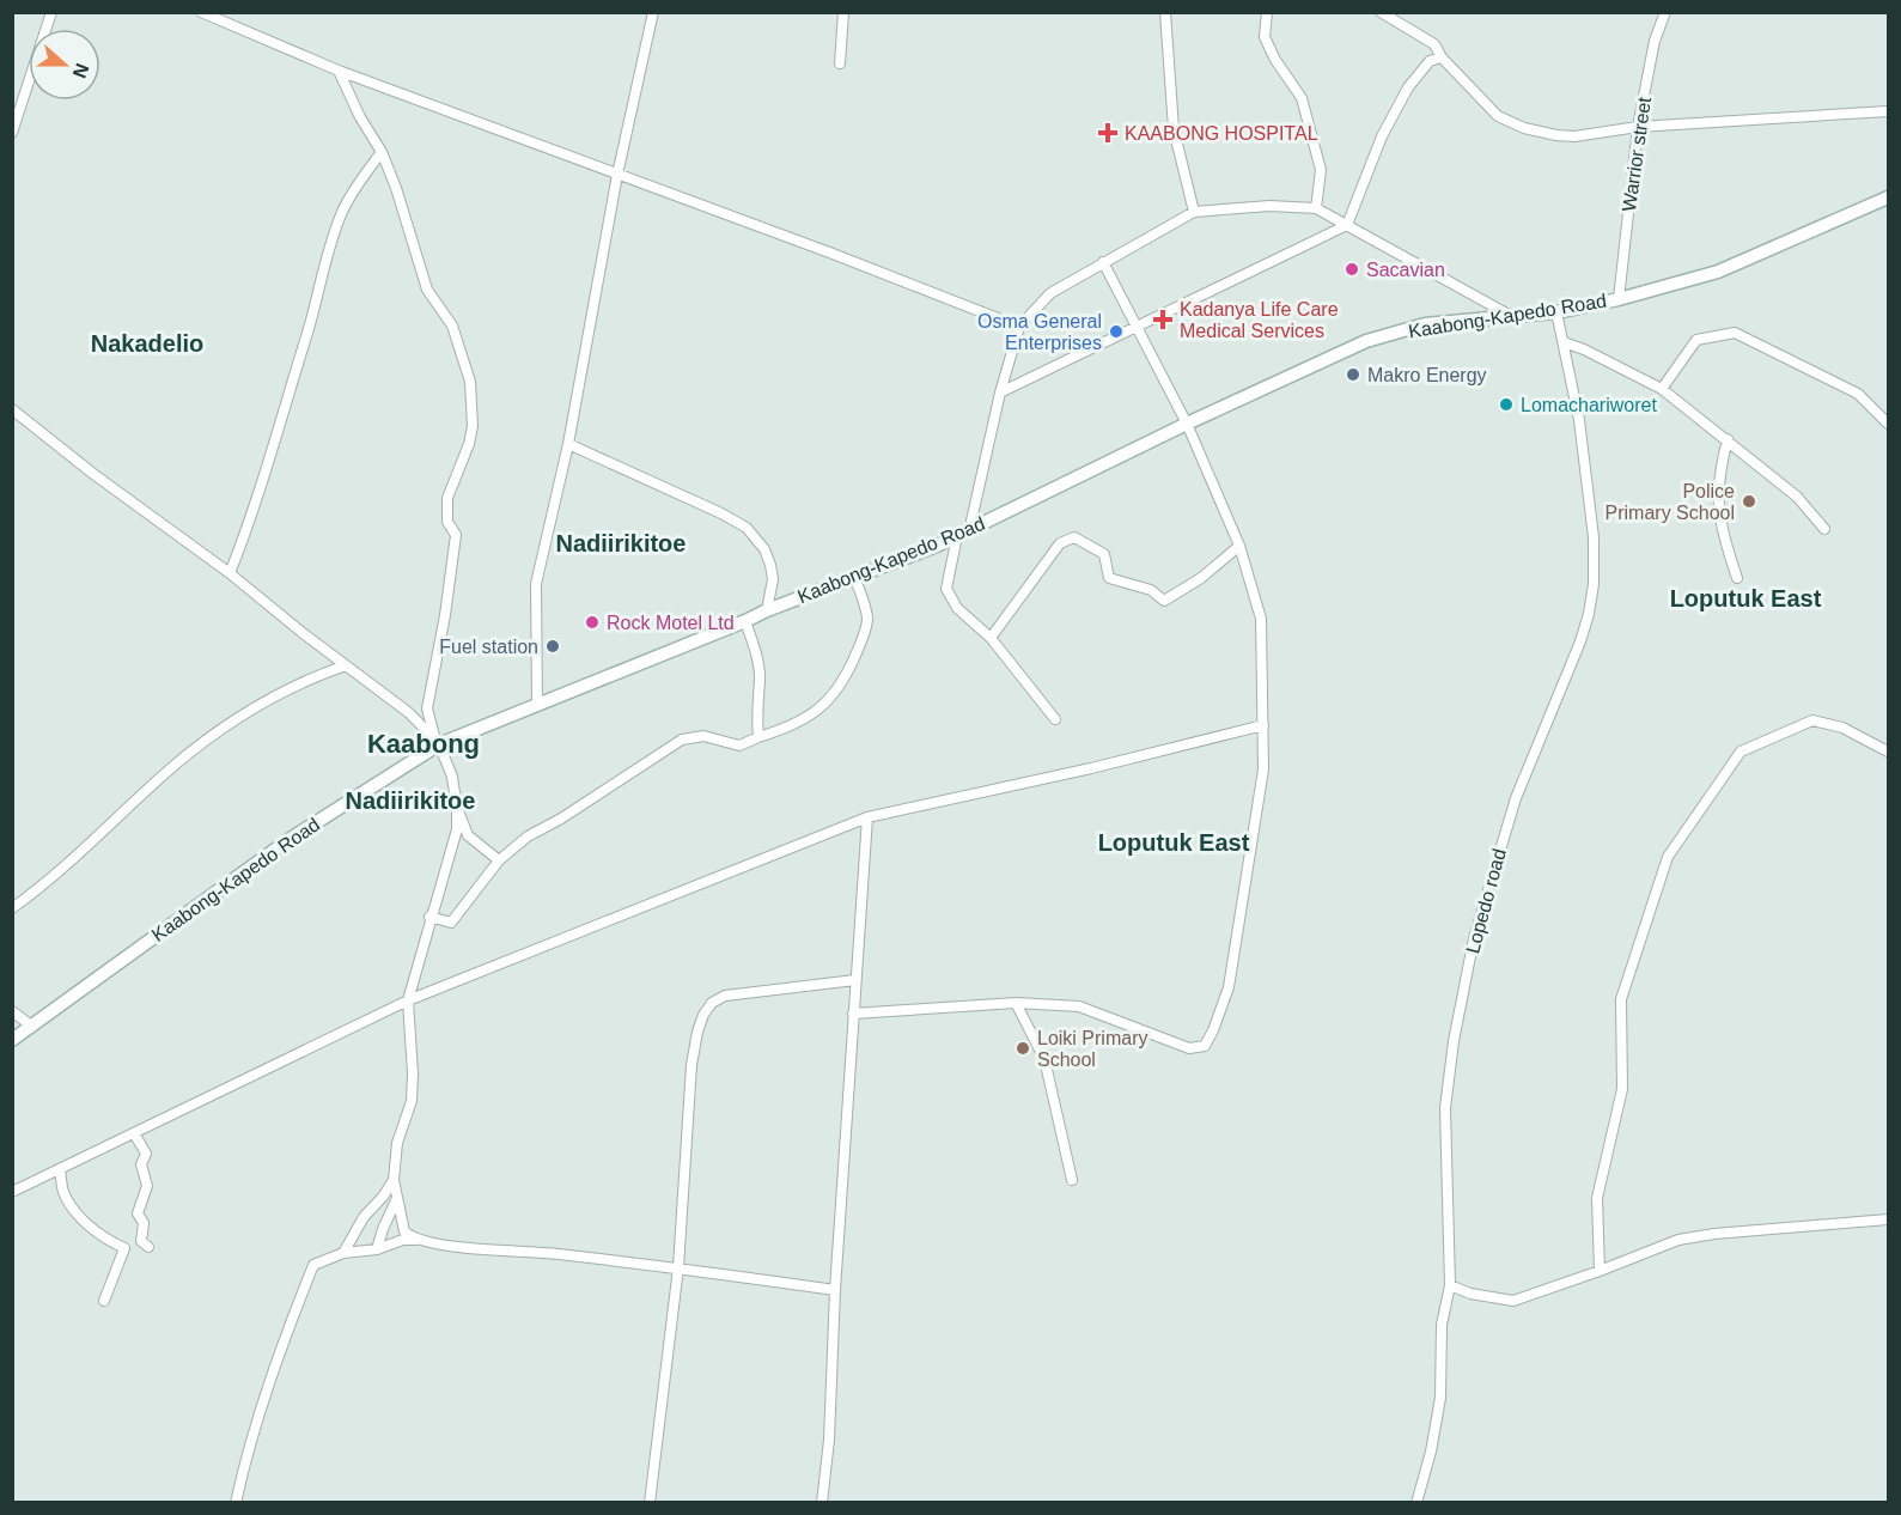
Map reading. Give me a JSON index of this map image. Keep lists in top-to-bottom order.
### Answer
{
  "streets": {
    "main road": ["Kaabong-Kapedo Road"],
    "street": ["Warrior street", "Lopedo road"]
  },
  "crossings": [
    ["Warrior street", "Kaabong-Kapedo Road"],
    ["Kaabong-Kapedo Road", "Lopedo road"]
  ],
  "districts": [
    "Nakadelio",
    "Nadiirikitoe",
    "Loputuk East",
    "Kaabong",
    "Nadiirikitoe",
    "Loputuk East"
  ],
  "places": {
    "health": ["KAABONG HOSPITAL", "Kadanya Life Care Medical Services"],
    "other": [
      "Sacavian",
      "Osma General Enterprises",
      "Makro Energy",
      "Lomachariworet",
      "Police Primary School",
      "Rock Motel Ltd",
      "Fuel station",
      "Loiki Primary School"
    ]
  },
  "north": "right"
}
